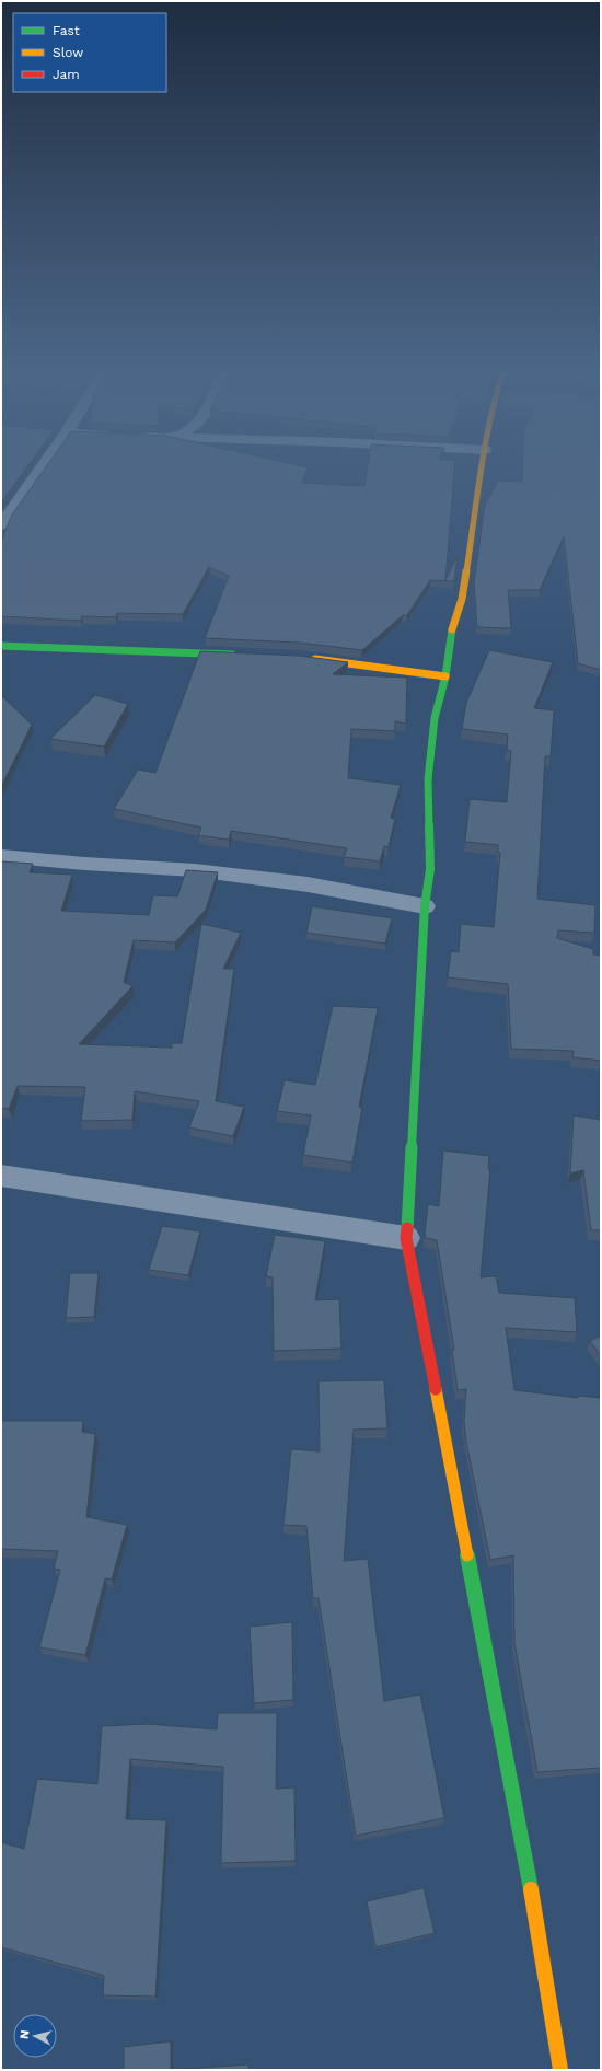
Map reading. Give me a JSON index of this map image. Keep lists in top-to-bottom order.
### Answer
{
  "legend": ["Fast", "Slow", "Jam"],
  "north": "left"
}
